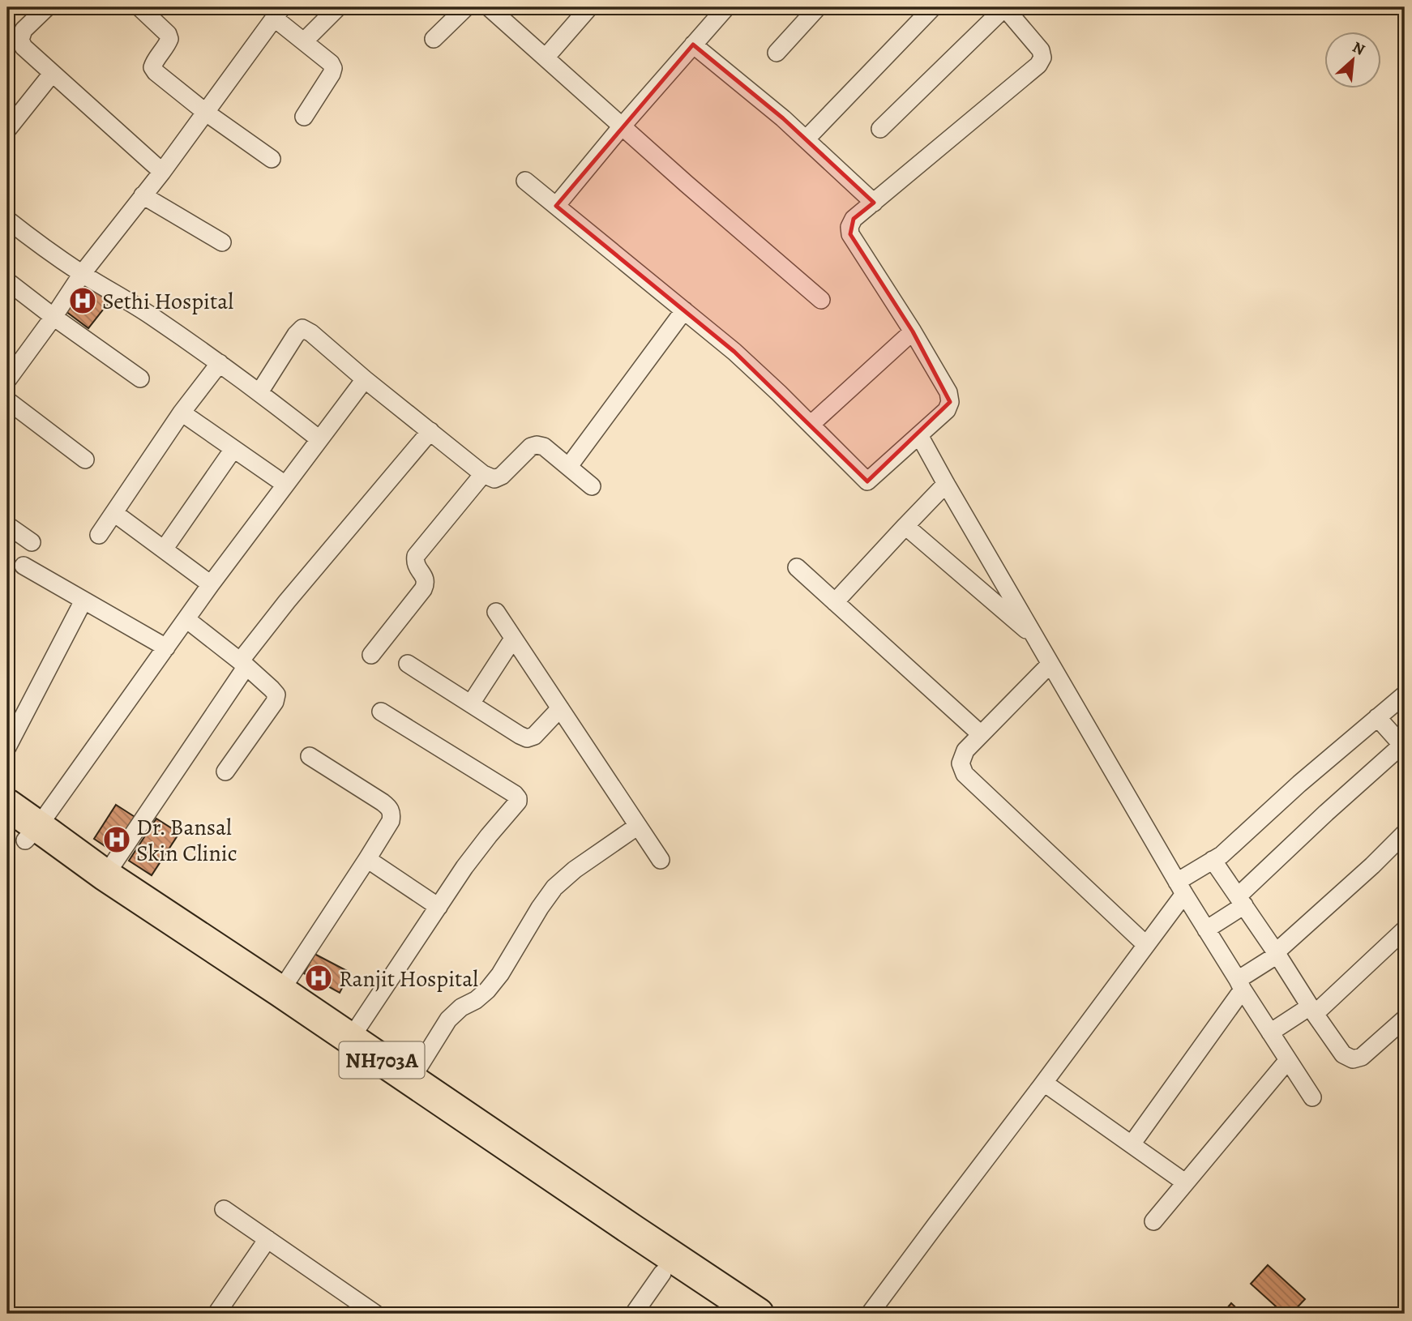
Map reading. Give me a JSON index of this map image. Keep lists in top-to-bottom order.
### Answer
{
  "streets": {
    "highway": ["NH703A"]
  },
  "places": {
    "hospital": ["Sethi Hospital", "Dr. Bansal Skin Clinic", "Ranjit Hospital"]
  },
  "north": "top right"
}
